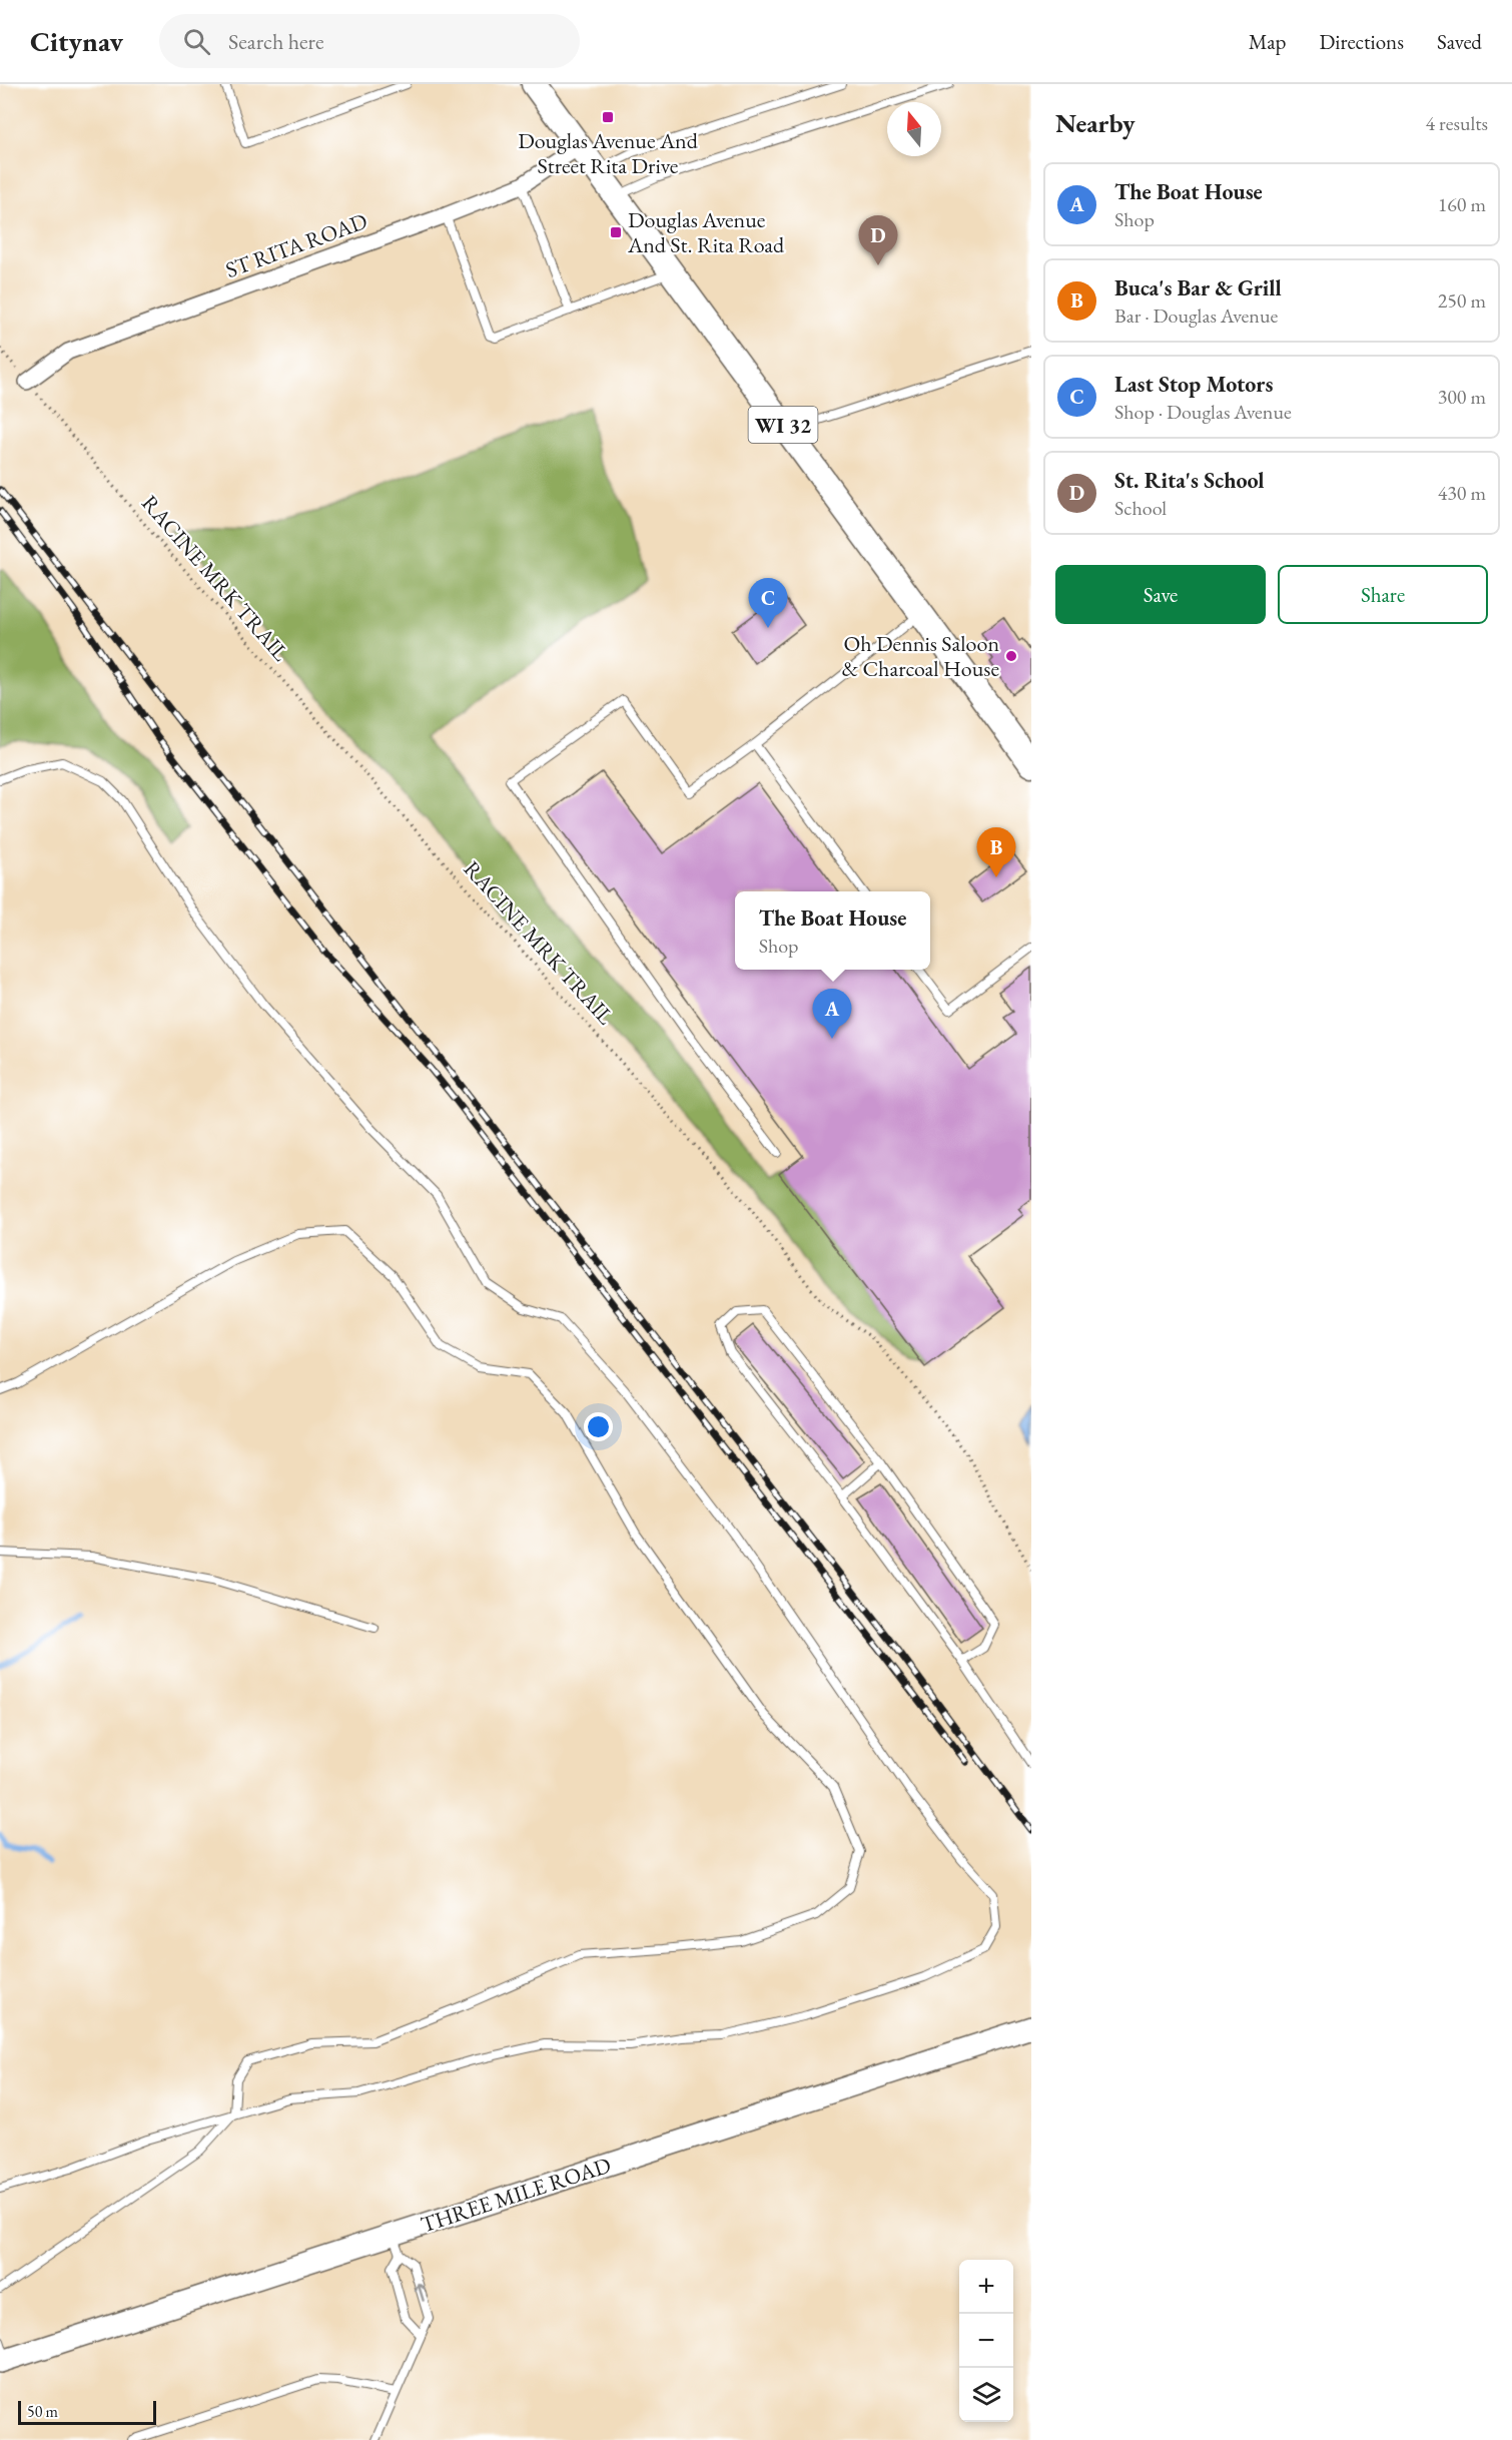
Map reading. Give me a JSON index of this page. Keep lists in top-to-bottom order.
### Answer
{
  "streets": {
    "main road": ["WI 32"],
    "street": ["ST RITA ROAD", "THREE MILE ROAD"],
    "path": ["RACINE MRK TRAIL"]
  },
  "crossings": [
    ["ST RITA ROAD", "WI 32"],
    ["ST RITA ROAD", "RACINE MRK TRAIL"]
  ],
  "places": {
    "transit": ["Douglas Avenue And Street Rita Drive", "Douglas Avenue And St. Rita Road"],
    "other": ["Oh Dennis Saloon & Charcoal House"]
  },
  "scale_bar": "50 m",
  "north": "top",
  "page": {
    "header": "Citynav",
    "search": "Search here",
    "nav": ["Map", "Directions", "Saved"],
    "heading": ["Nearby", "4 results"],
    "list": [
      {
        "mark": "A",
        "name": "The Boat House",
        "note": "Shop",
        "value": "160 m"
      },
      {
        "mark": "B",
        "name": "Buca's Bar & Grill",
        "note": "Bar · Douglas Avenue",
        "value": "250 m"
      },
      {
        "mark": "C",
        "name": "Last Stop Motors",
        "note": "Shop · Douglas Avenue",
        "value": "300 m"
      },
      {
        "mark": "D",
        "name": "St. Rita's School",
        "note": "School",
        "value": "430 m"
      }
    ],
    "pins": [
      "D",
      "C",
      "B",
      "A"
    ],
    "buttons": ["Save", "Share"],
    "popup": ["The Boat House", "Shop"],
    "map_buttons": ["+", "−"],
    "scale": "50 m"
  }
}
